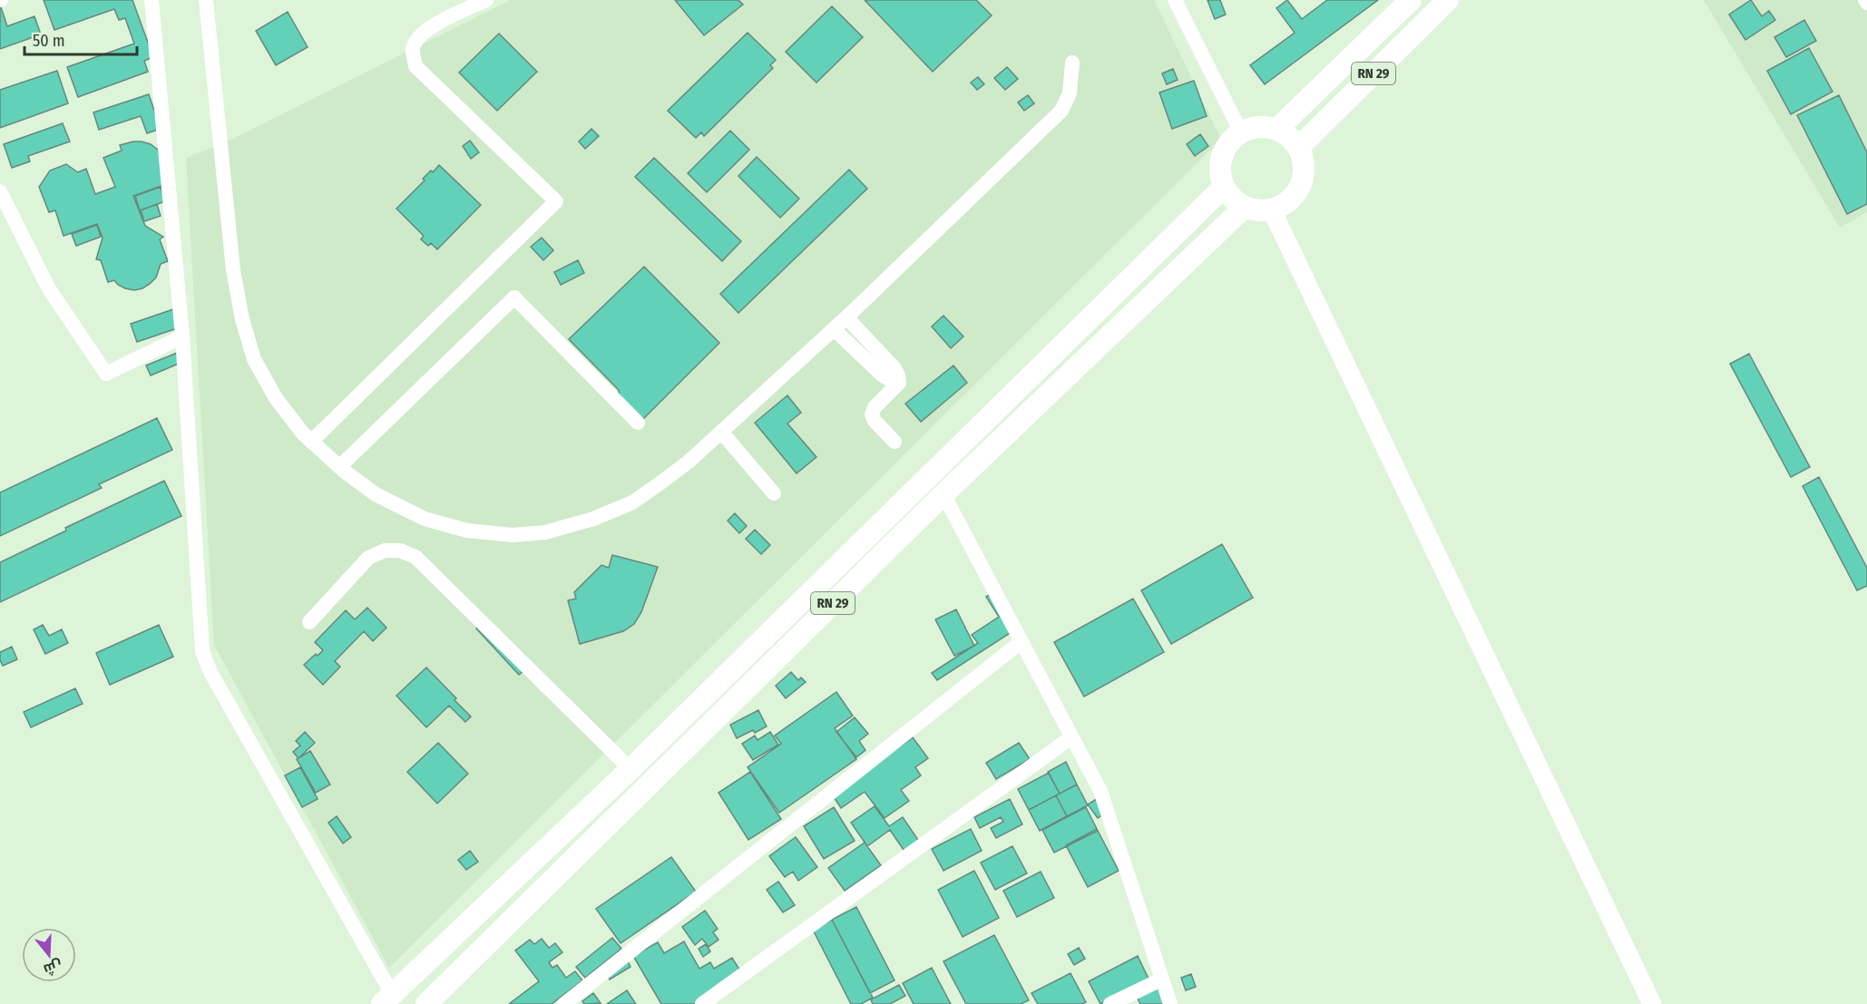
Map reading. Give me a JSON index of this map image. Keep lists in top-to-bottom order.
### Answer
{
  "streets": {
    "highway": ["RN 29"]
  },
  "scale_bar": "50 m",
  "north": "bottom"
}
